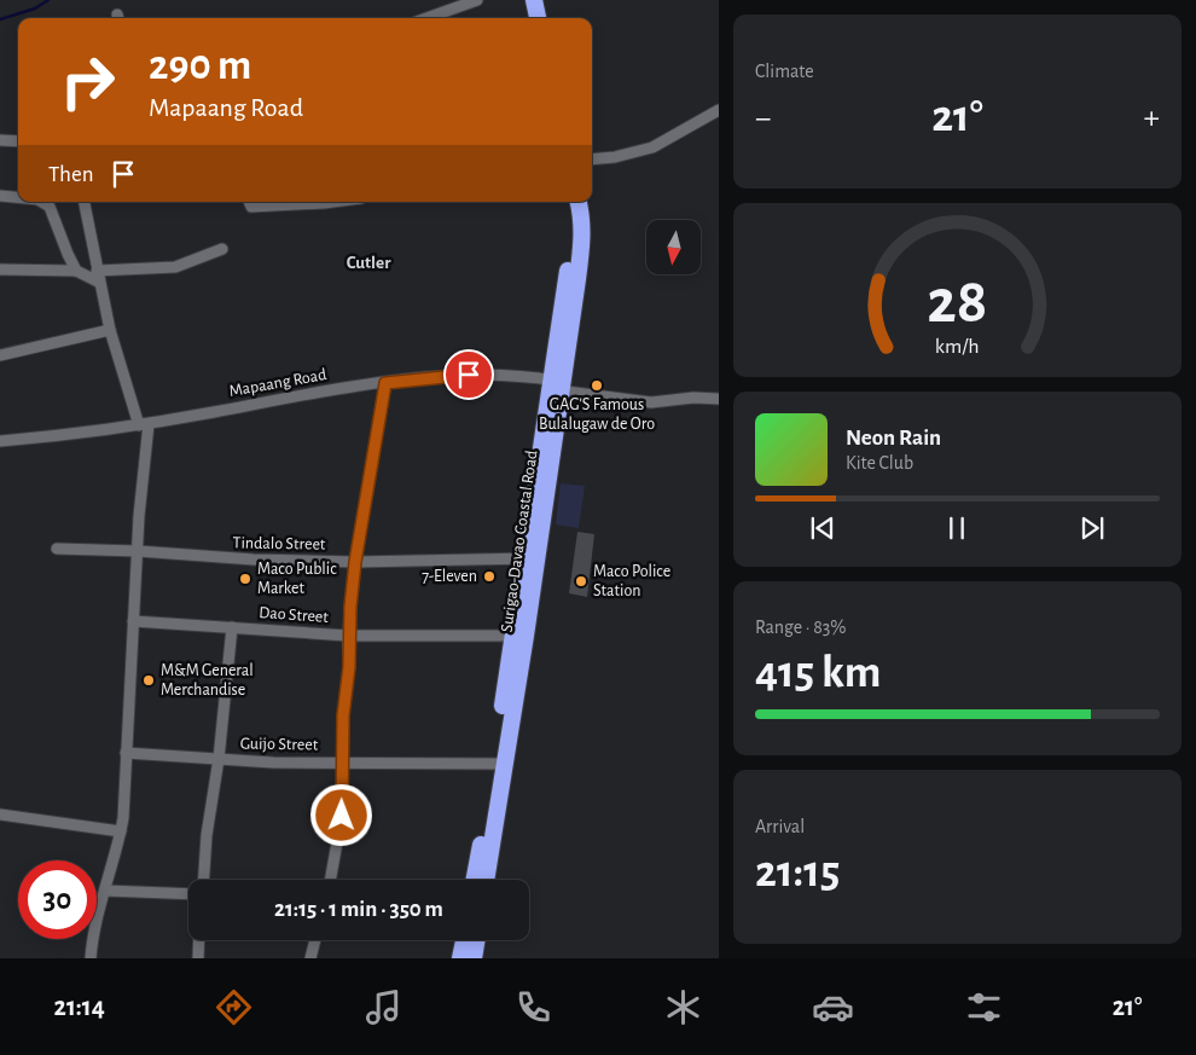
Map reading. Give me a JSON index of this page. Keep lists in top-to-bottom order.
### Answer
{
  "streets": {
    "highway": ["Surigao-Davao Coastal Road"],
    "street": [
      "Mapaang Road",
      "Tindalo Street",
      "Dao Street",
      "Guijo Street"
    ]
  },
  "crossings": [
    ["Mapaang Road", "Surigao-Davao Coastal Road"],
    ["Surigao-Davao Coastal Road", "Tindalo Street"],
    ["Surigao-Davao Coastal Road", "Dao Street"],
    ["Surigao-Davao Coastal Road", "Guijo Street"]
  ],
  "districts": ["Cutler"],
  "places": [
    "GAG'S Famous Bulalugaw de Oro",
    "7-Eleven",
    "Maco Public Market",
    "Maco Police Station",
    "M&M General Merchandise"
  ],
  "north": "bottom",
  "page": {
    "tile": [
      "Climate",
      ["Range · 83%", "415 km"],
      ["Arrival", "21:15"]
    ],
    "turn": ["290 m", "Mapaang Road"],
    "heat": ["−", "21°", "+"],
    "then": "Then",
    "song": ["Neon Rain", "Kite Club"],
    "limit": "30",
    "trip": "21:15 · 1 min · 350 m",
    "tabs": ["21:14", "21°"],
    "gauge": ["28", "km/h"]
  }
}
